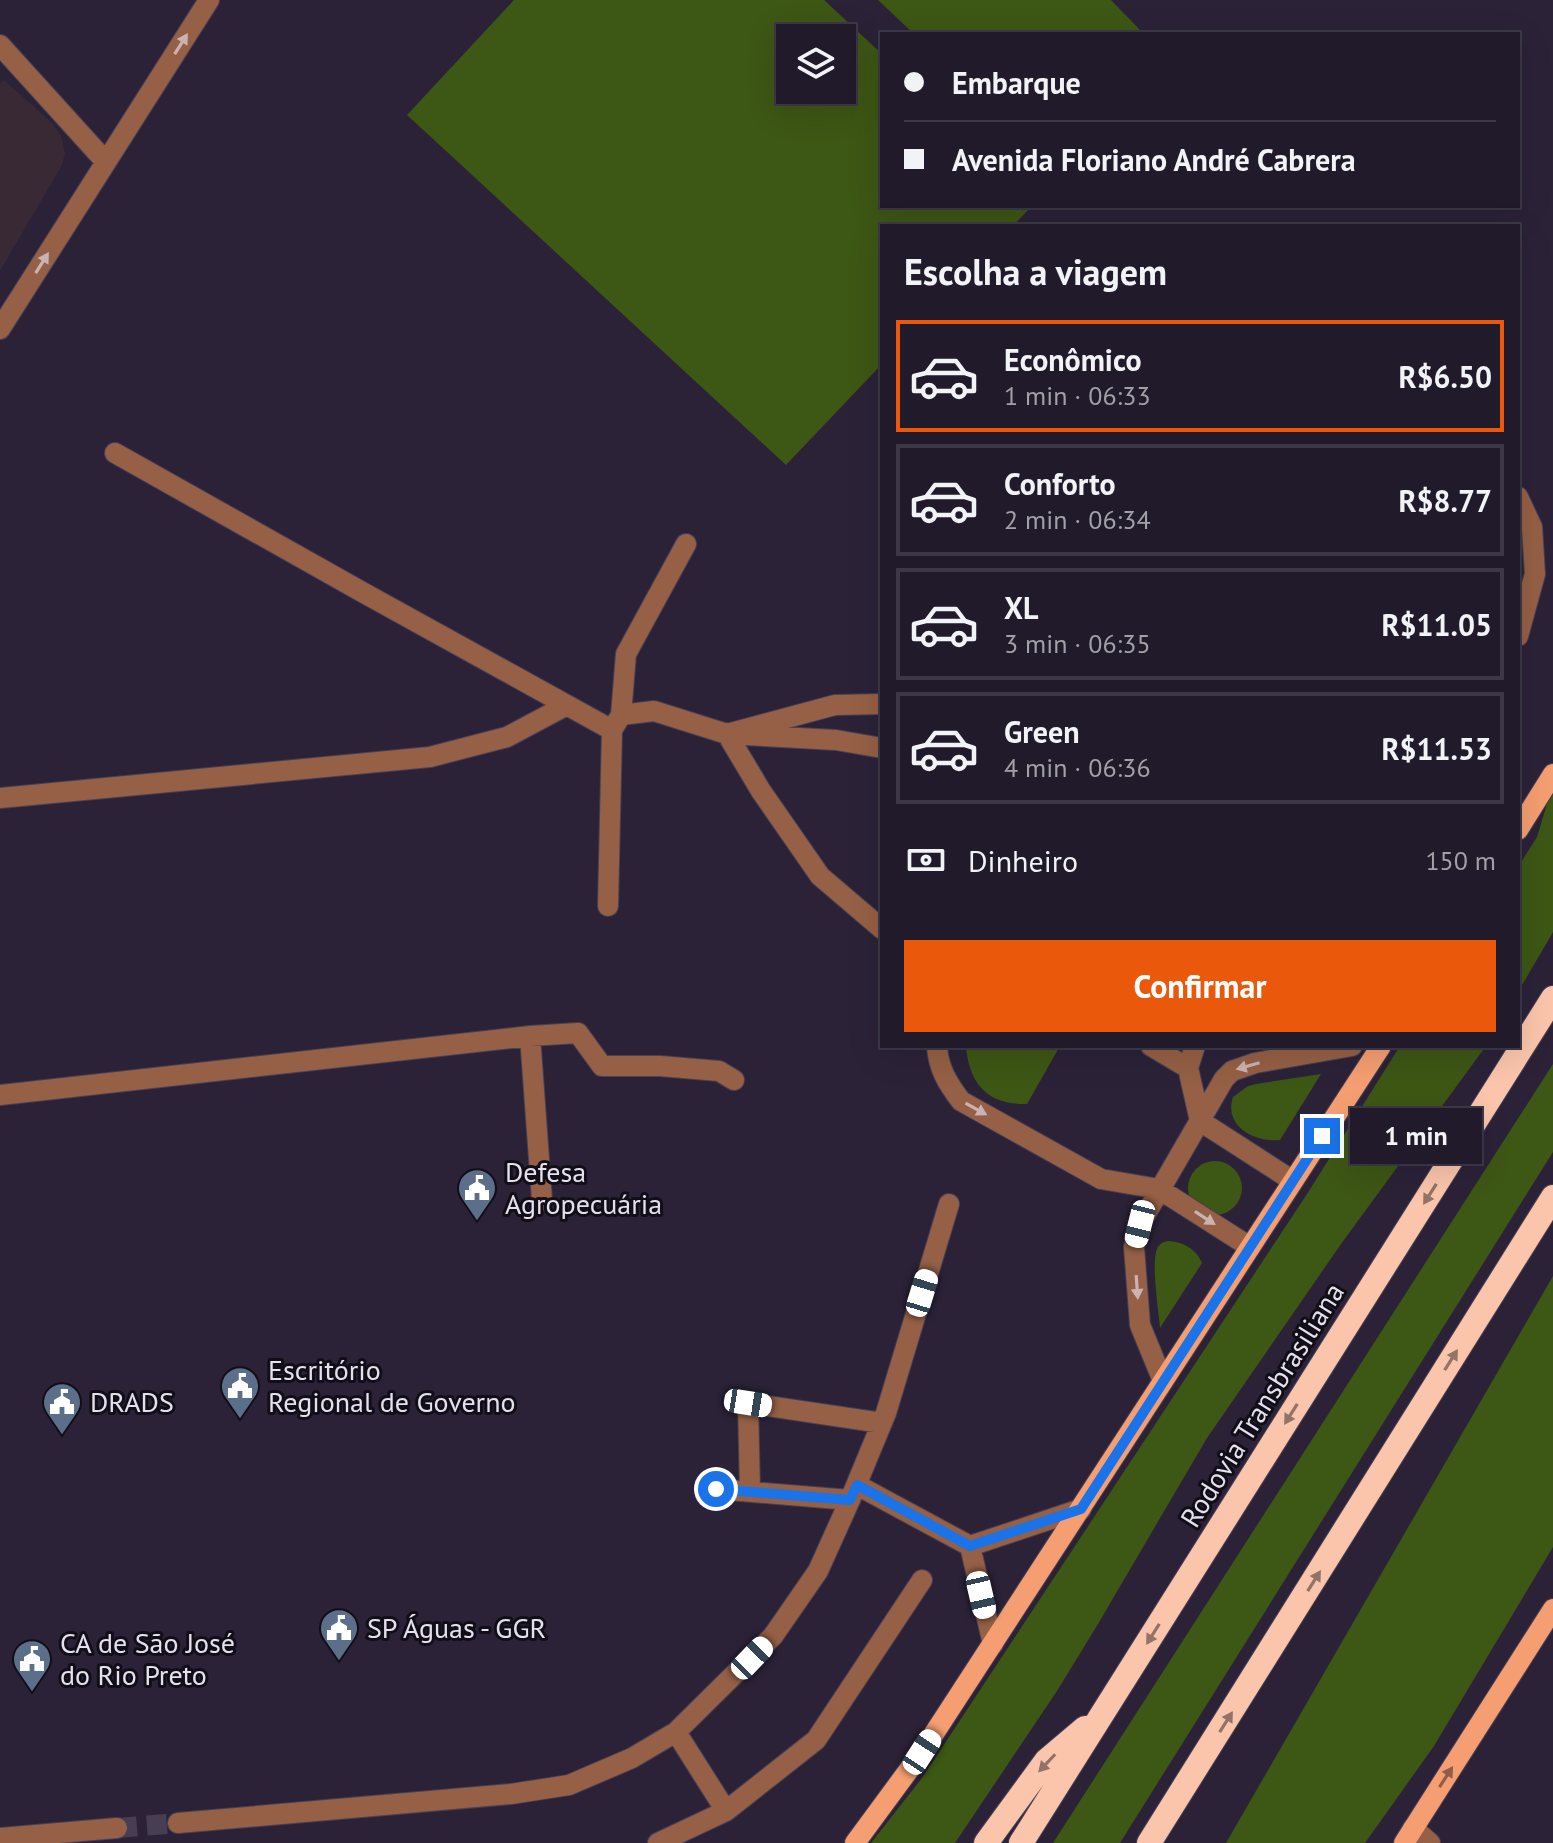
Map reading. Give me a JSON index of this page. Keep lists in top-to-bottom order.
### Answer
{
  "streets": {
    "highway": ["Rodovia Transbrasiliana"]
  },
  "places": {
    "public building": [
      "Defesa Agropecuária",
      "Escritório Regional de Governo",
      "DRADS",
      "SP Águas - GGR",
      "CA de São José do Rio Preto"
    ]
  },
  "page": {
    "banner": ["Embarque", "Avenida Floriano André Cabrera"],
    "heading": "Escolha a viagem",
    "list": [
      {
        "name": "Econômico",
        "note": "1 min · 06:33",
        "value": "R$6.50"
      },
      {
        "name": "Conforto",
        "note": "2 min · 06:34",
        "value": "R$8.77"
      },
      {
        "name": "XL",
        "note": "3 min · 06:35",
        "value": "R$11.05"
      },
      {
        "name": "Green",
        "note": "4 min · 06:36",
        "value": "R$11.53"
      }
    ],
    "pay": ["Dinheiro", "150 m"],
    "buttons": "Confirmar",
    "bubble": "1 min"
  }
}
